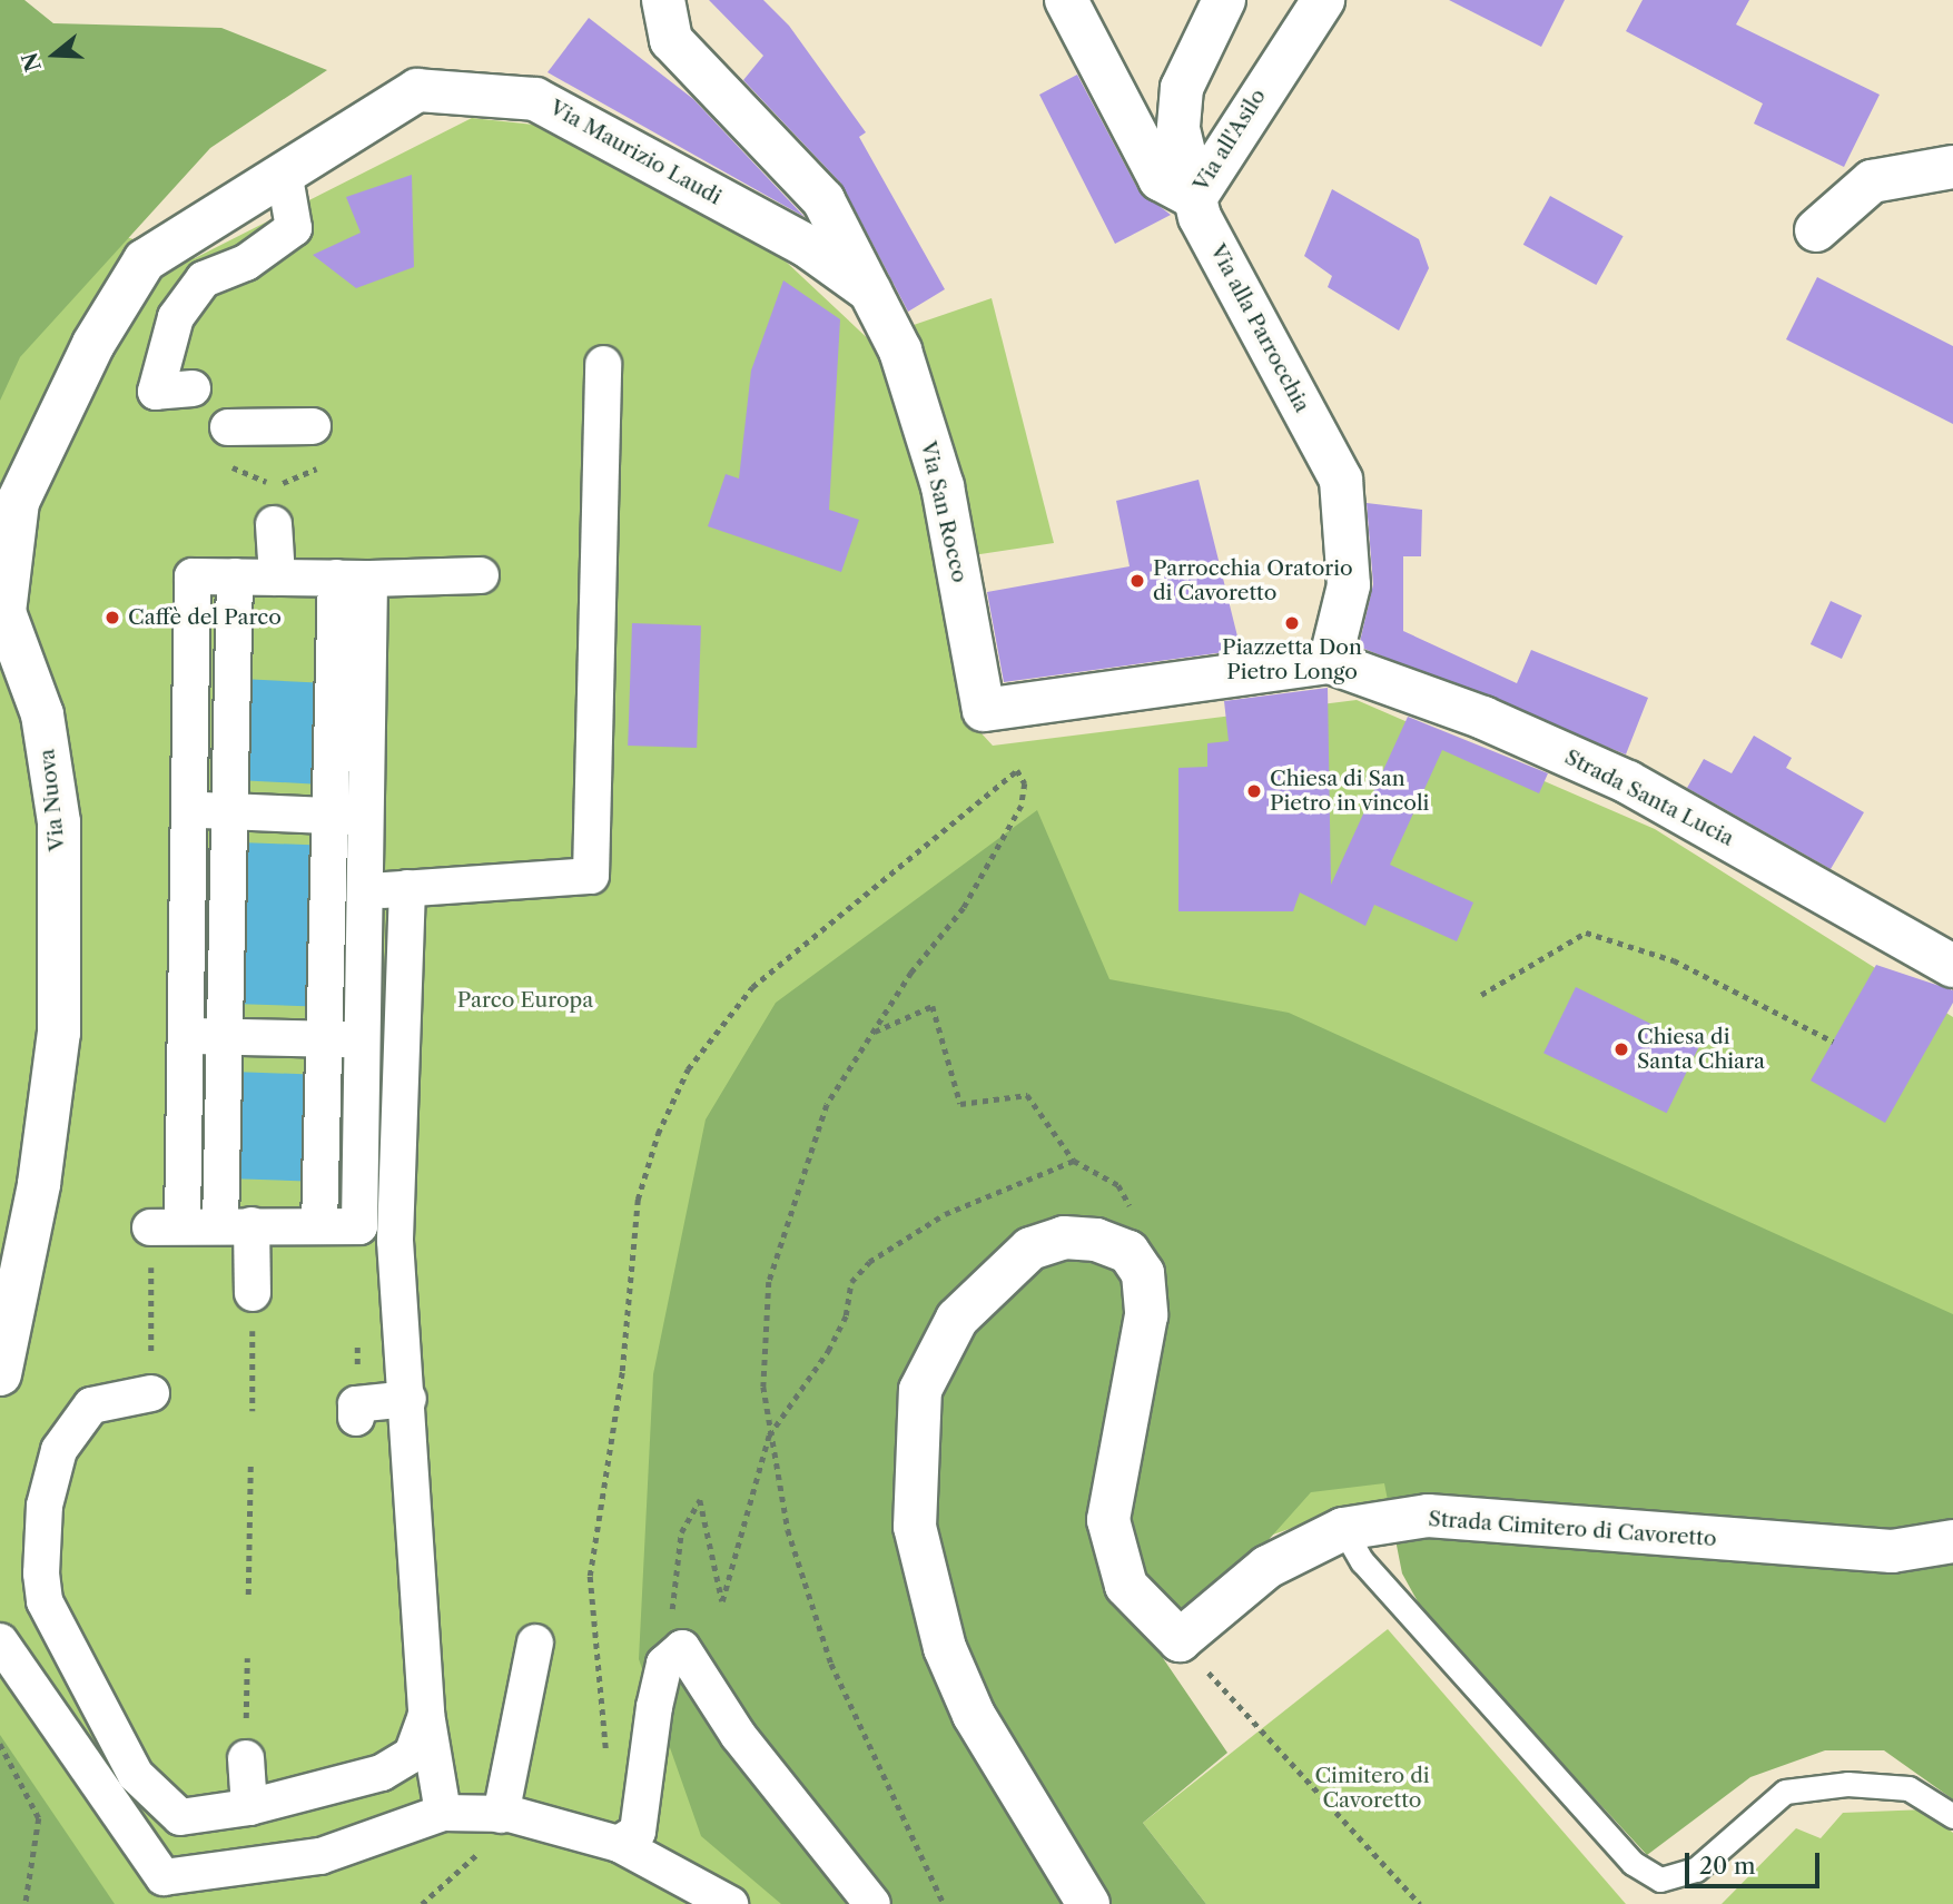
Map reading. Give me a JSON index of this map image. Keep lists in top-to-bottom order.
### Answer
{
  "streets": {
    "street": [
      "Via all'Asilo",
      "Via Maurizio Laudi",
      "Via alla Parrocchia",
      "Via San Rocco",
      "Strada Santa Lucia",
      "Via Nuova",
      "Strada Cimitero di Cavoretto"
    ]
  },
  "crossings": [
    ["Via all'Asilo", "Via alla Parrocchia"],
    ["Via Maurizio Laudi", "Via San Rocco"],
    ["Via Maurizio Laudi", "Via Nuova"],
    ["Via alla Parrocchia", "Via San Rocco"],
    ["Via alla Parrocchia", "Strada Santa Lucia"],
    ["Via San Rocco", "Strada Santa Lucia"]
  ],
  "parks": ["Parco Europa", "Cimitero di Cavoretto"],
  "places": [
    "Parrocchia Oratorio di Cavoretto",
    "Caffè del Parco",
    "Piazzetta Don Pietro Longo",
    "Chiesa di San Pietro in vincoli",
    "Chiesa di Santa Chiara"
  ],
  "scale_bar": "20 m",
  "north": "left"
}
